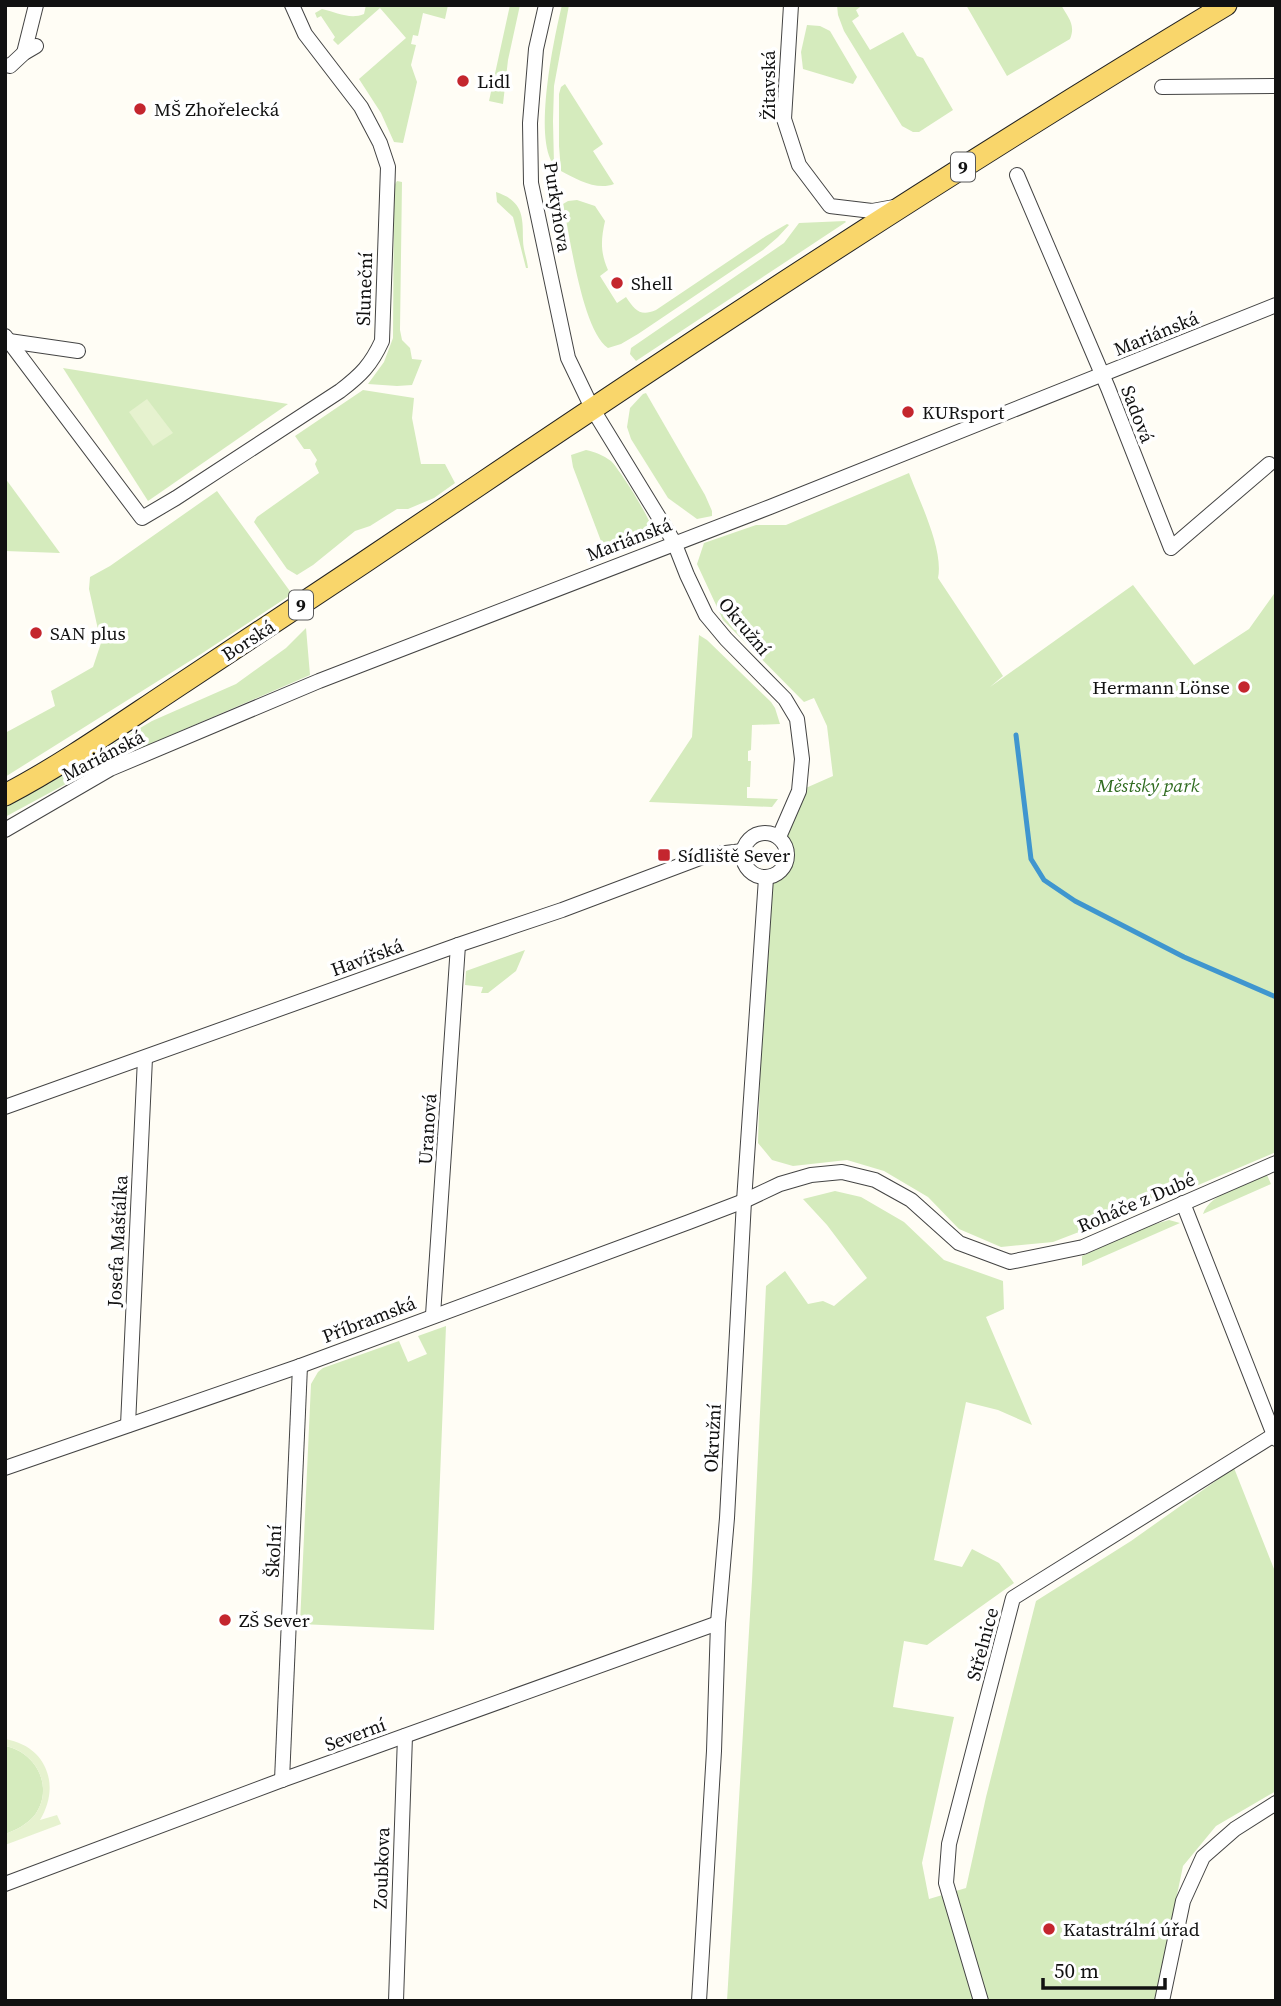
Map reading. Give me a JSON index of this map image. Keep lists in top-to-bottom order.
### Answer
{
  "streets": {
    "main road": ["9", "Borská"],
    "street": [
      "Žitavská",
      "Purkyňova",
      "Sluneční",
      "Mariánská",
      "Sadová",
      "Okružní",
      "Havířská",
      "Uranová",
      "Roháče z Dubé",
      "Josefa Maštálka",
      "Příbramská",
      "Školní",
      "Střelnice",
      "Severní",
      "Zoubkova"
    ]
  },
  "crossings": [
    ["Žitavská", "9"],
    ["9", "Purkyňova"],
    ["9", "Okružní"],
    ["9", "Borská"],
    ["Purkyňova", "Okružní"],
    ["Purkyňova", "Borská"],
    ["Mariánská", "Sadová"],
    ["Mariánská", "Okružní"],
    ["Okružní", "Borská"],
    ["Okružní", "Havířská"],
    ["Okružní", "Roháče z Dubé"],
    ["Okružní", "Příbramská"],
    ["Okružní", "Severní"],
    ["Havířská", "Uranová"],
    ["Havířská", "Josefa Maštálka"],
    ["Uranová", "Příbramská"],
    ["Roháče z Dubé", "Příbramská"],
    ["Josefa Maštálka", "Příbramská"],
    ["Příbramská", "Školní"],
    ["Školní", "Severní"],
    ["Severní", "Zoubkova"]
  ],
  "parks": ["Městský park"],
  "places": {
    "other": [
      "Lidl",
      "MŠ Zhořelecká",
      "Shell",
      "KURsport",
      "SAN plus",
      "Hermann Lönse",
      "ZŠ Sever",
      "Katastrální úřad"
    ],
    "transit": ["Sídliště Sever"]
  },
  "scale_bar": "50 m"
}
